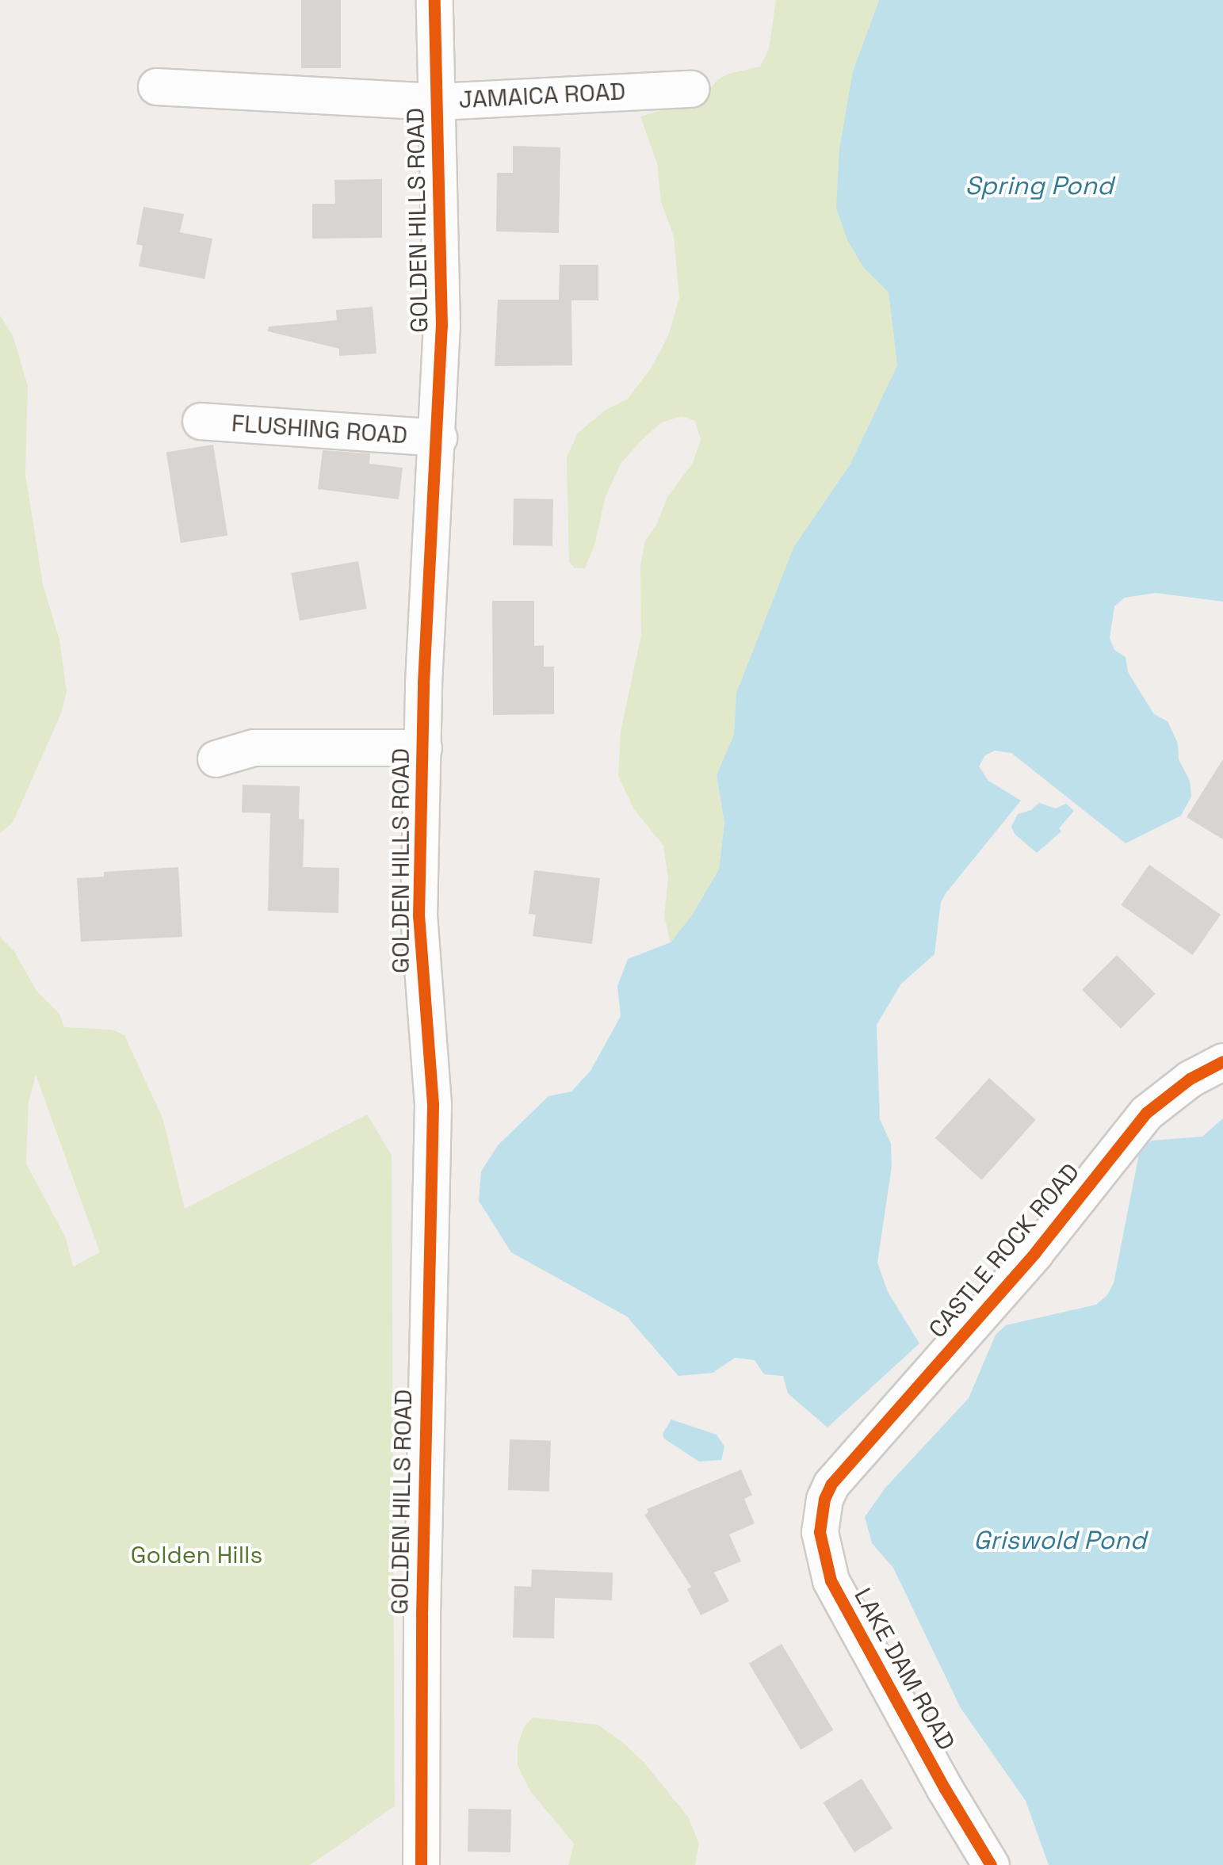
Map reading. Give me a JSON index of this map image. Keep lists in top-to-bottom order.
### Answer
{
  "streets": {
    "street": [
      "JAMAICA ROAD",
      "GOLDEN HILLS ROAD",
      "FLUSHING ROAD",
      "CASTLE ROCK ROAD",
      "LAKE DAM ROAD"
    ]
  },
  "crossings": [
    ["JAMAICA ROAD", "GOLDEN HILLS ROAD"],
    ["GOLDEN HILLS ROAD", "FLUSHING ROAD"],
    ["CASTLE ROCK ROAD", "LAKE DAM ROAD"]
  ],
  "water": ["Spring Pond", "Griswold Pond"],
  "parks": ["Golden Hills"]
}
